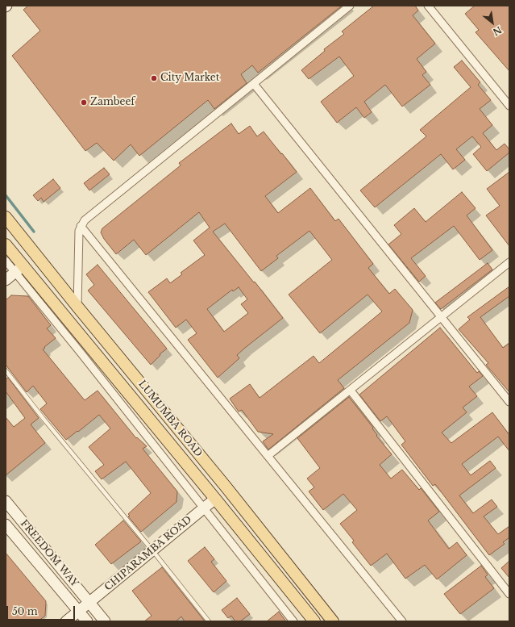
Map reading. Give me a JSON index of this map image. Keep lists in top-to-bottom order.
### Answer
{
  "streets": {
    "main road": ["LUMUMBA ROAD", "FREEDOM WAY", "CHIPARAMBA ROAD"]
  },
  "crossings": [
    ["LUMUMBA ROAD", "CHIPARAMBA ROAD"],
    ["FREEDOM WAY", "CHIPARAMBA ROAD"]
  ],
  "places": ["City Market", "Zambeef"],
  "scale_bar": "50 m",
  "north": "bottom right"
}
